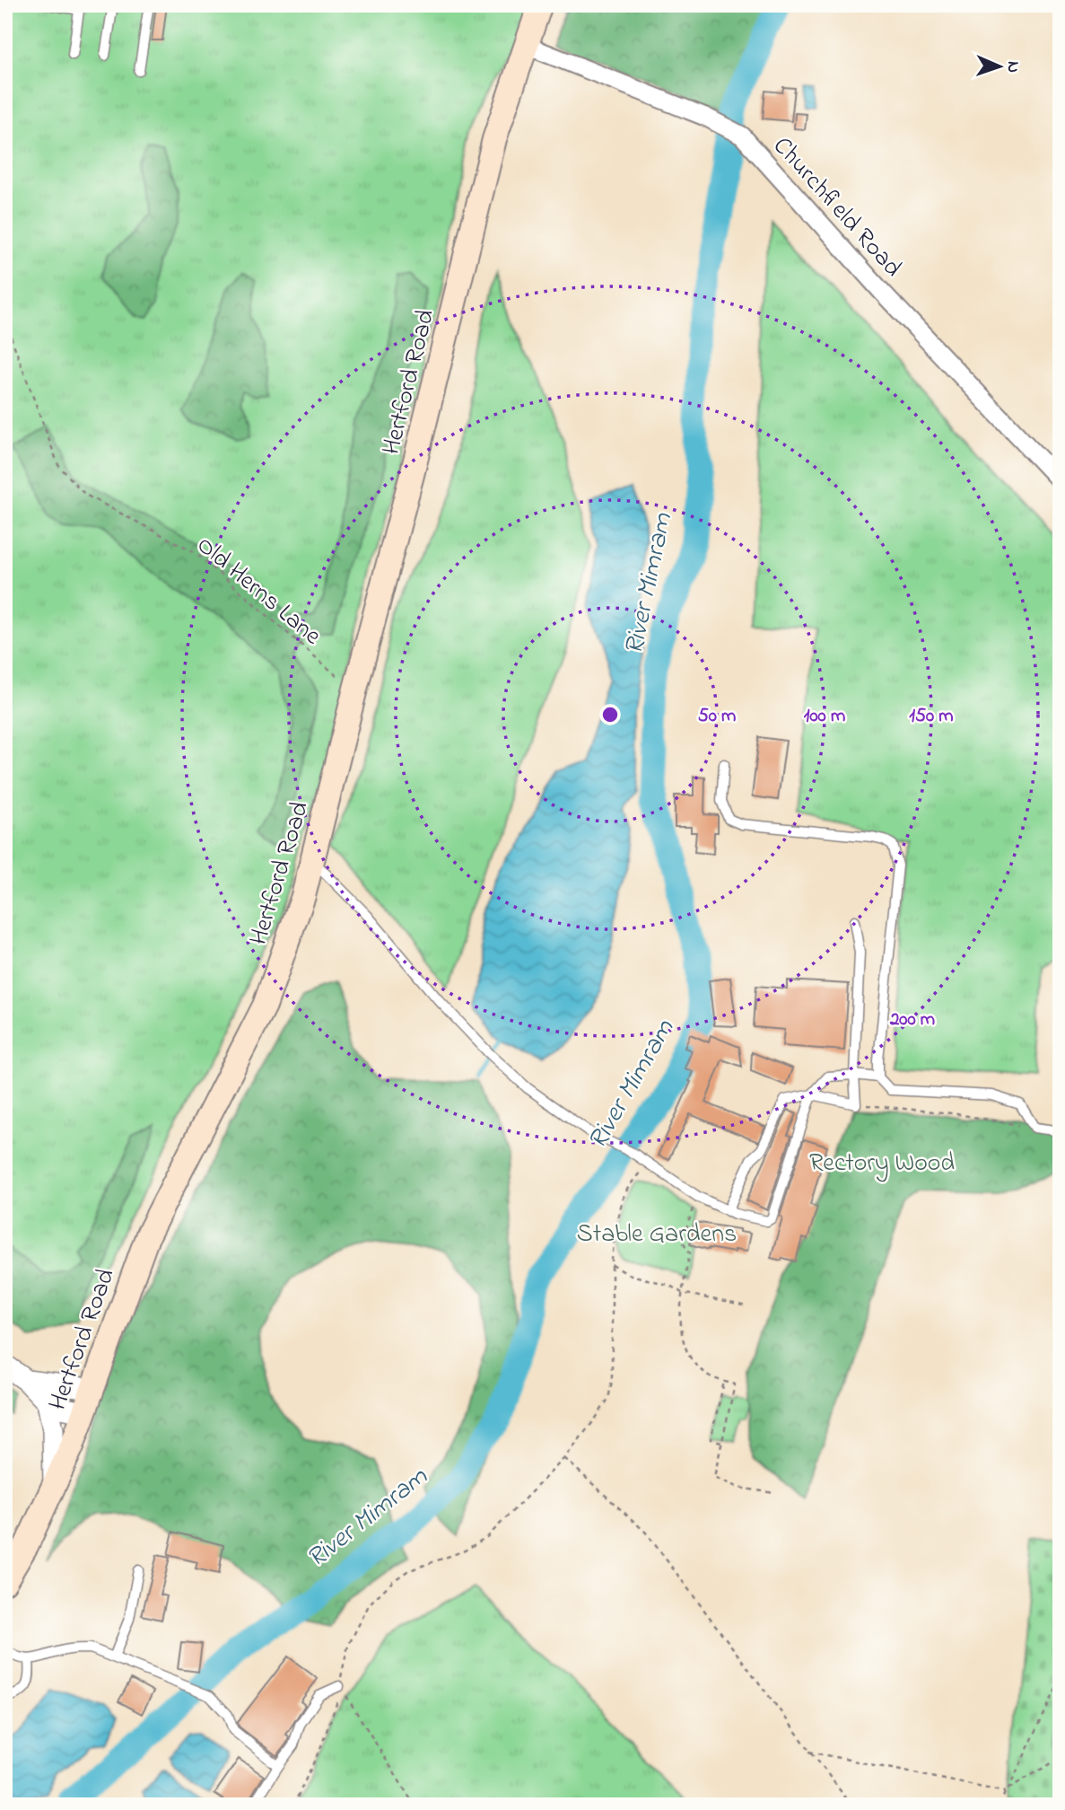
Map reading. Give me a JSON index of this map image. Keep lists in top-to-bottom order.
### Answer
{
  "streets": {
    "main road": ["Hertford Road"],
    "street": ["Churchfield Road"],
    "path": ["Old Herns Lane"]
  },
  "crossings": [
    ["Churchfield Road", "Hertford Road"],
    ["Hertford Road", "Old Herns Lane"]
  ],
  "water": ["River Mimram"],
  "parks": ["Rectory Wood", "Stable Gardens"],
  "north": "right",
  "rings": [
    "50 m",
    "100 m",
    "150 m",
    "200 m"
  ]
}
